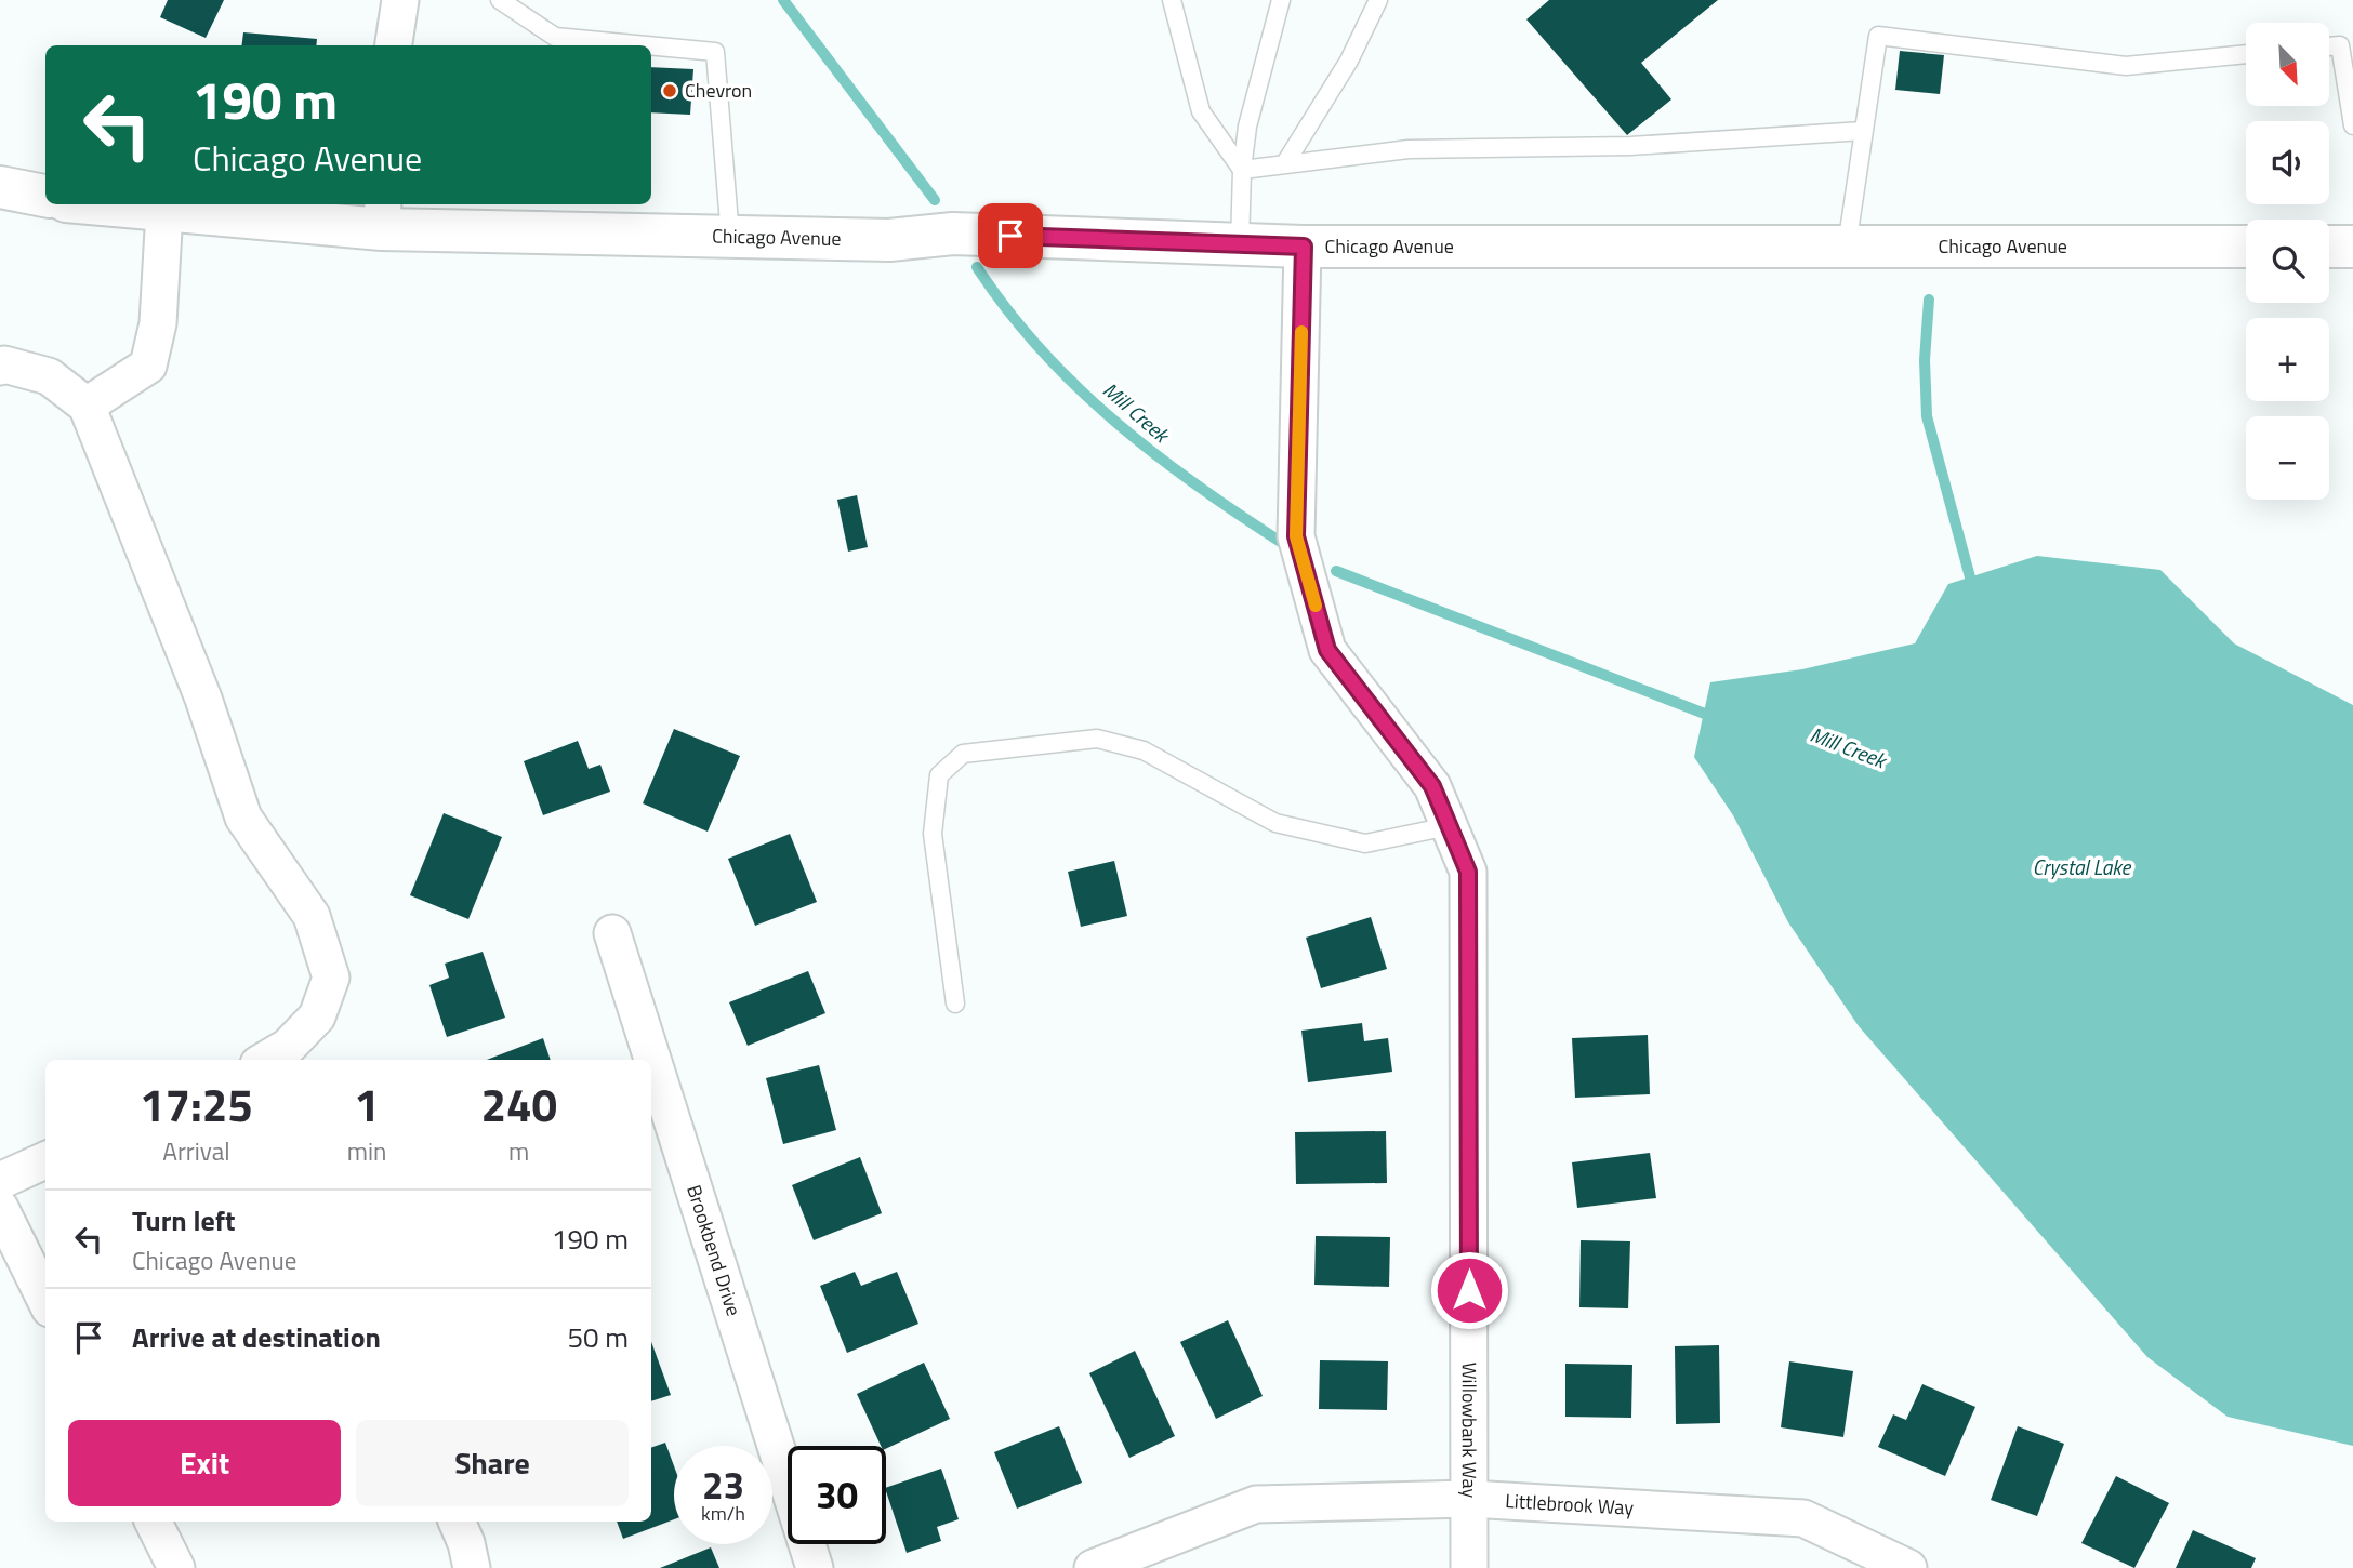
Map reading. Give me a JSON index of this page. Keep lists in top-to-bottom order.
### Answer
{
  "streets": {
    "street": [
      "Chicago Avenue",
      "Brookbend Drive",
      "Willowbank Way",
      "Littlebrook Way"
    ]
  },
  "crossings": [
    ["Chicago Avenue", "Willowbank Way"],
    ["Willowbank Way", "Littlebrook Way"]
  ],
  "water": ["Mill Creek", "Crystal Lake"],
  "places": ["Chevron"],
  "north": "bottom right",
  "page": {
    "map_buttons": ["+", "−"],
    "turn": ["190 m", "Chicago Avenue"],
    "eta": [
      "17:25",
      "Arrival",
      "1",
      "min",
      "240",
      "m"
    ],
    "list": [
      {
        "name": "Turn left",
        "note": "Chicago Avenue",
        "value": "190 m"
      },
      {
        "name": "Arrive at destination",
        "value": "50 m"
      }
    ],
    "buttons": ["Exit", "Share"],
    "speed": "23 km/h",
    "limit": "30"
  }
}
